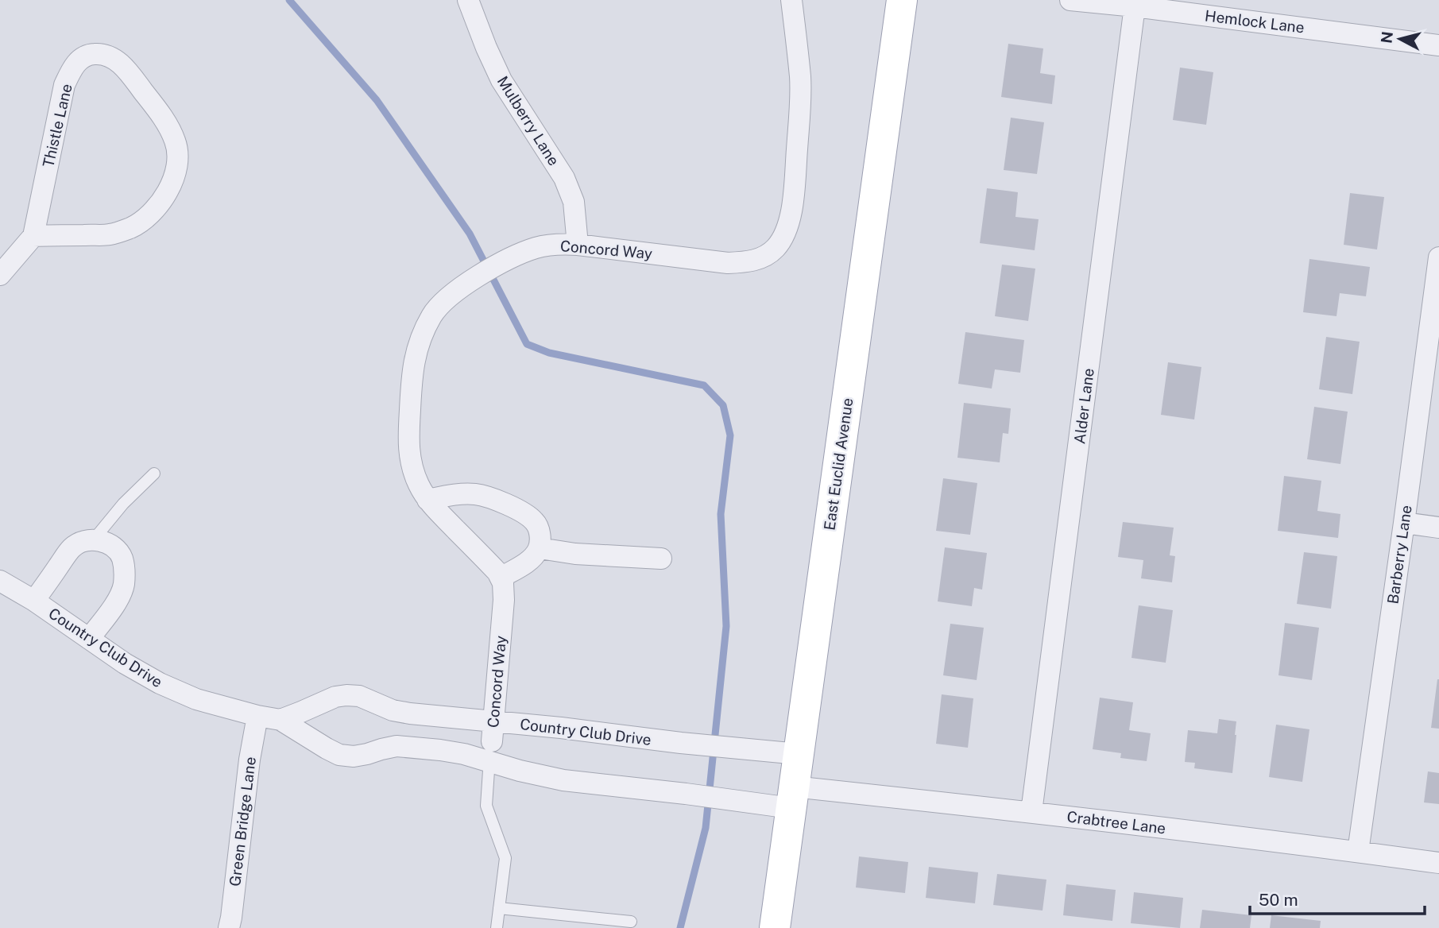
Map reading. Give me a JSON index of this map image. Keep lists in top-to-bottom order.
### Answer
{
  "streets": {
    "main road": ["East Euclid Avenue"],
    "street": [
      "Hemlock Lane",
      "Mulberry Lane",
      "Thistle Lane",
      "Concord Way",
      "Alder Lane",
      "Barberry Lane",
      "Country Club Drive",
      "Green Bridge Lane",
      "Crabtree Lane"
    ]
  },
  "crossings": [
    ["Hemlock Lane", "Alder Lane"],
    ["Mulberry Lane", "Concord Way"],
    ["Concord Way", "Country Club Drive"],
    ["Alder Lane", "Crabtree Lane"],
    ["East Euclid Avenue", "Country Club Drive"],
    ["East Euclid Avenue", "Crabtree Lane"],
    ["Barberry Lane", "Crabtree Lane"],
    ["Country Club Drive", "Green Bridge Lane"],
    ["Country Club Drive", "Crabtree Lane"]
  ],
  "scale_bar": "50 m",
  "north": "left"
}
